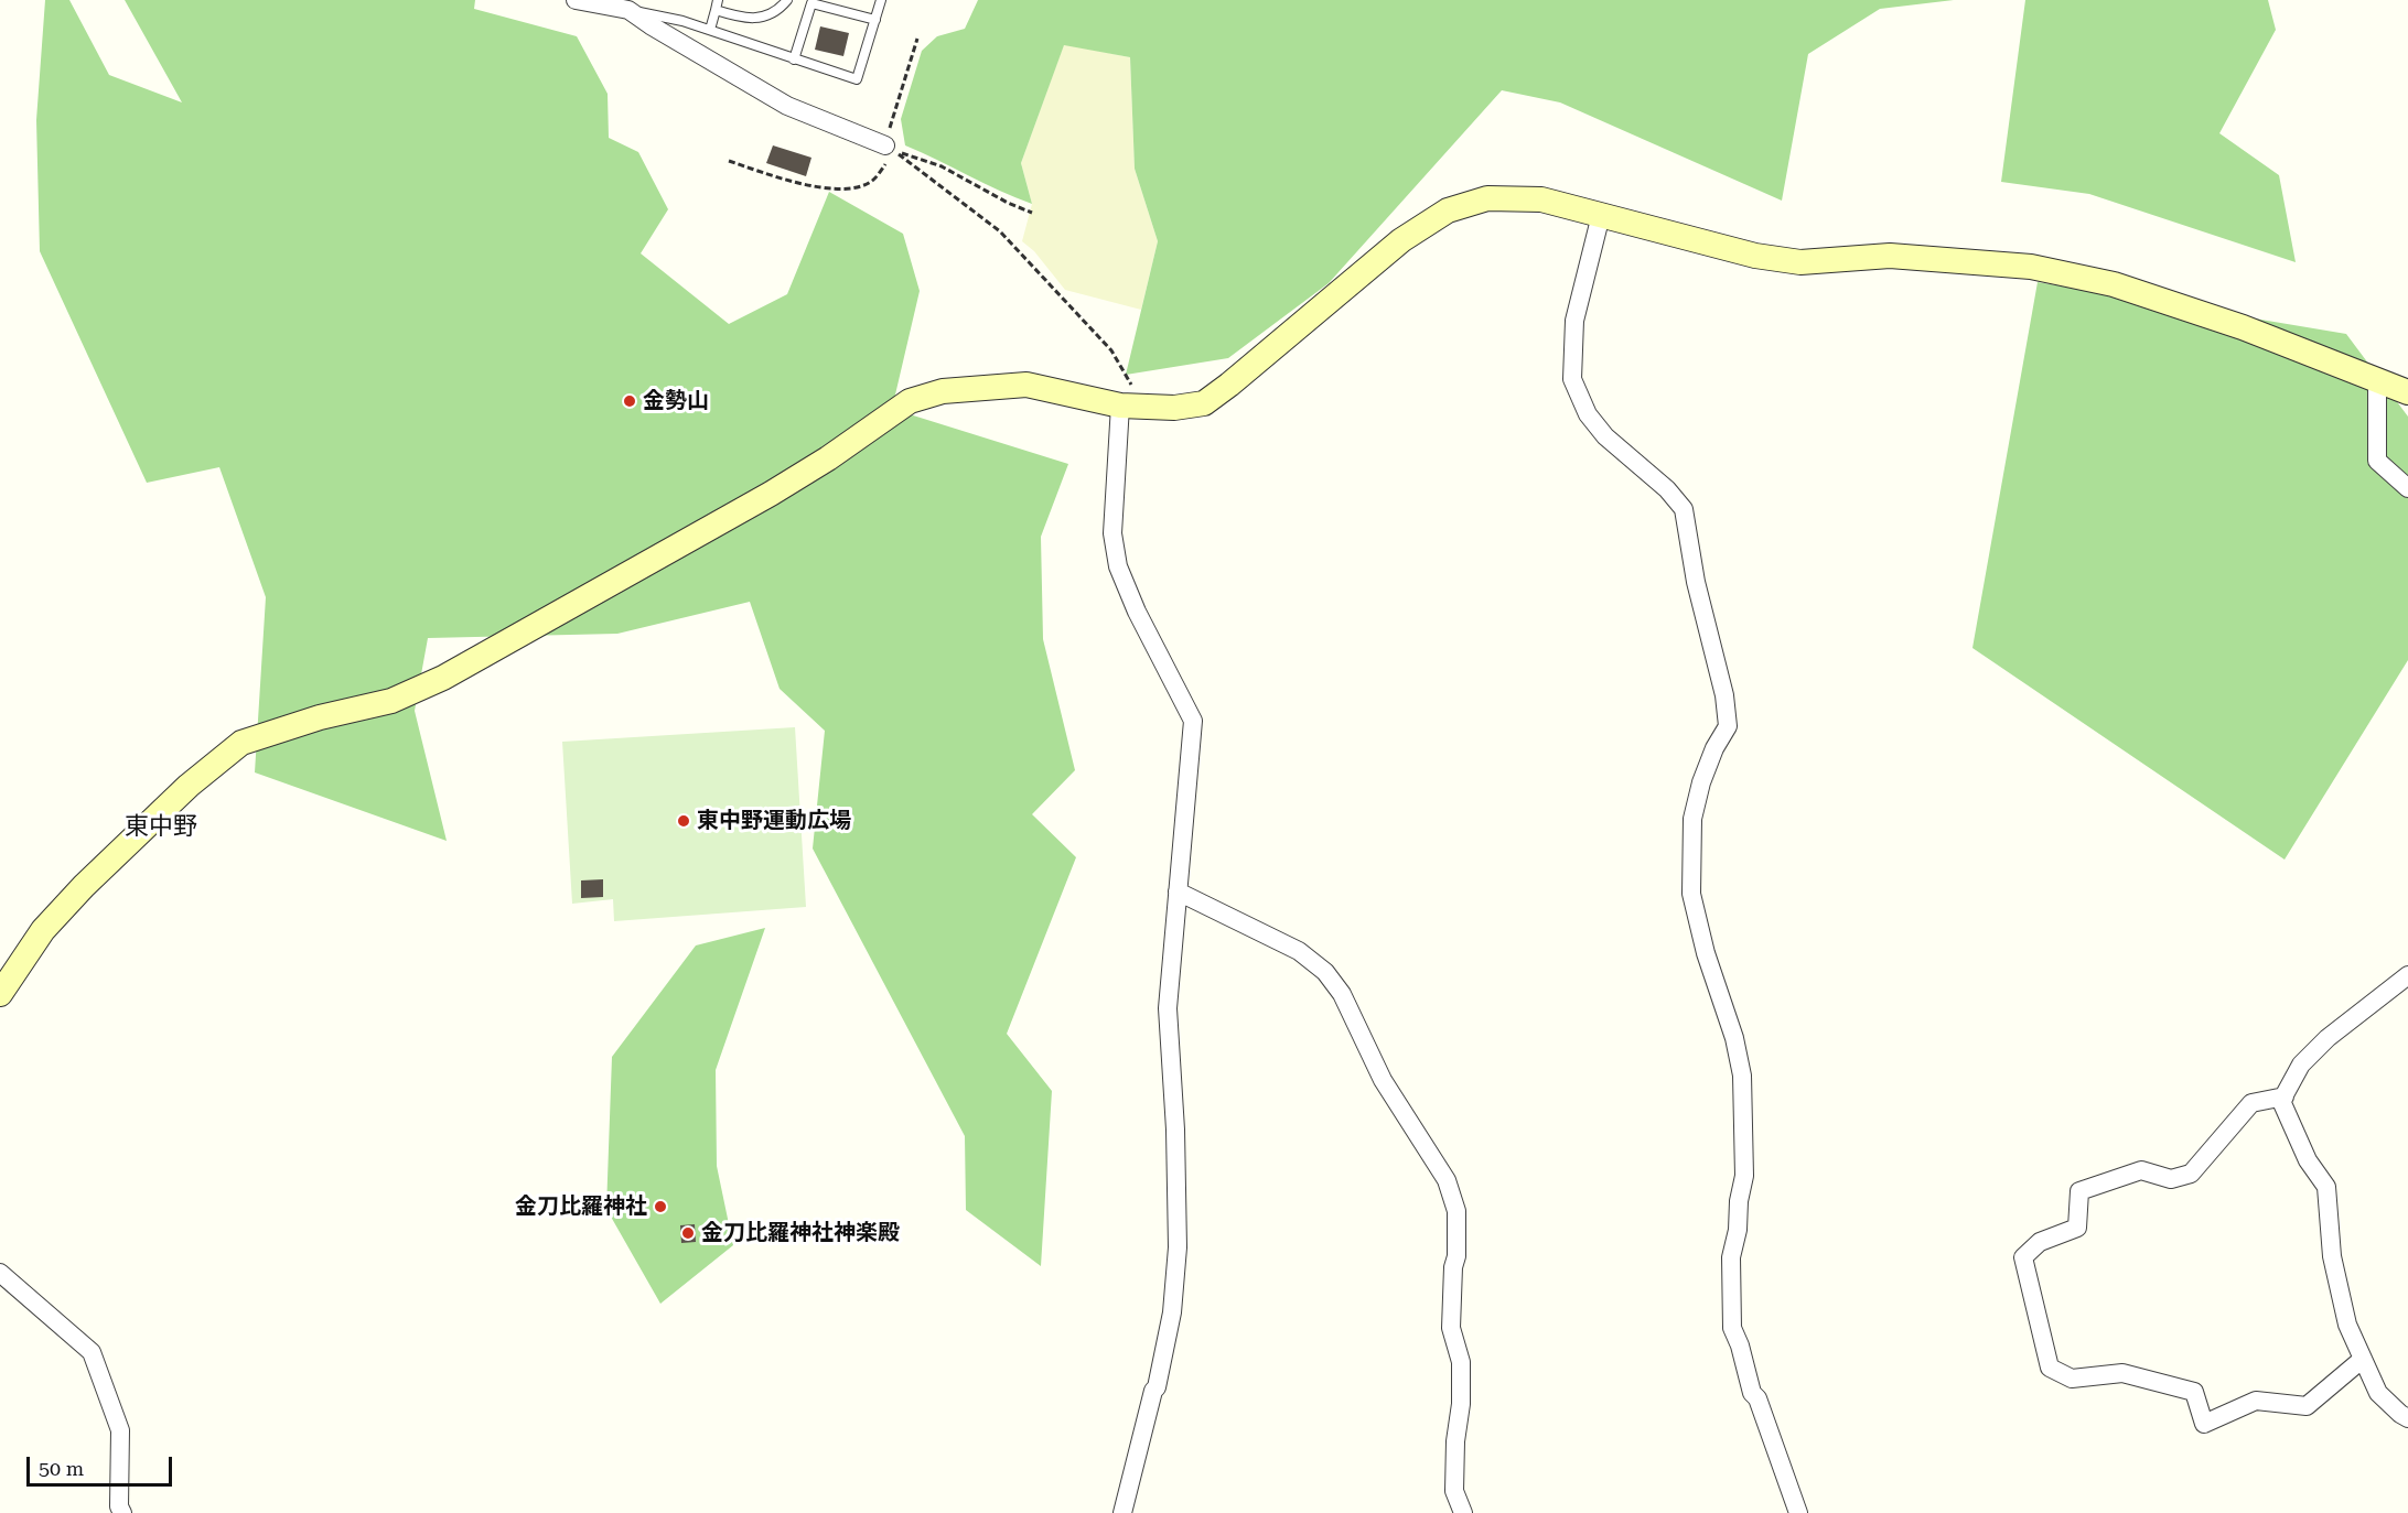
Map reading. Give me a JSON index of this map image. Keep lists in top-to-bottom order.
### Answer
{
  "districts": ["東中野"],
  "places": [
    "金勢山",
    "東中野運動広場",
    "金刀比羅神社",
    "金刀比羅神社神楽殿"
  ],
  "scale_bar": "50 m"
}
